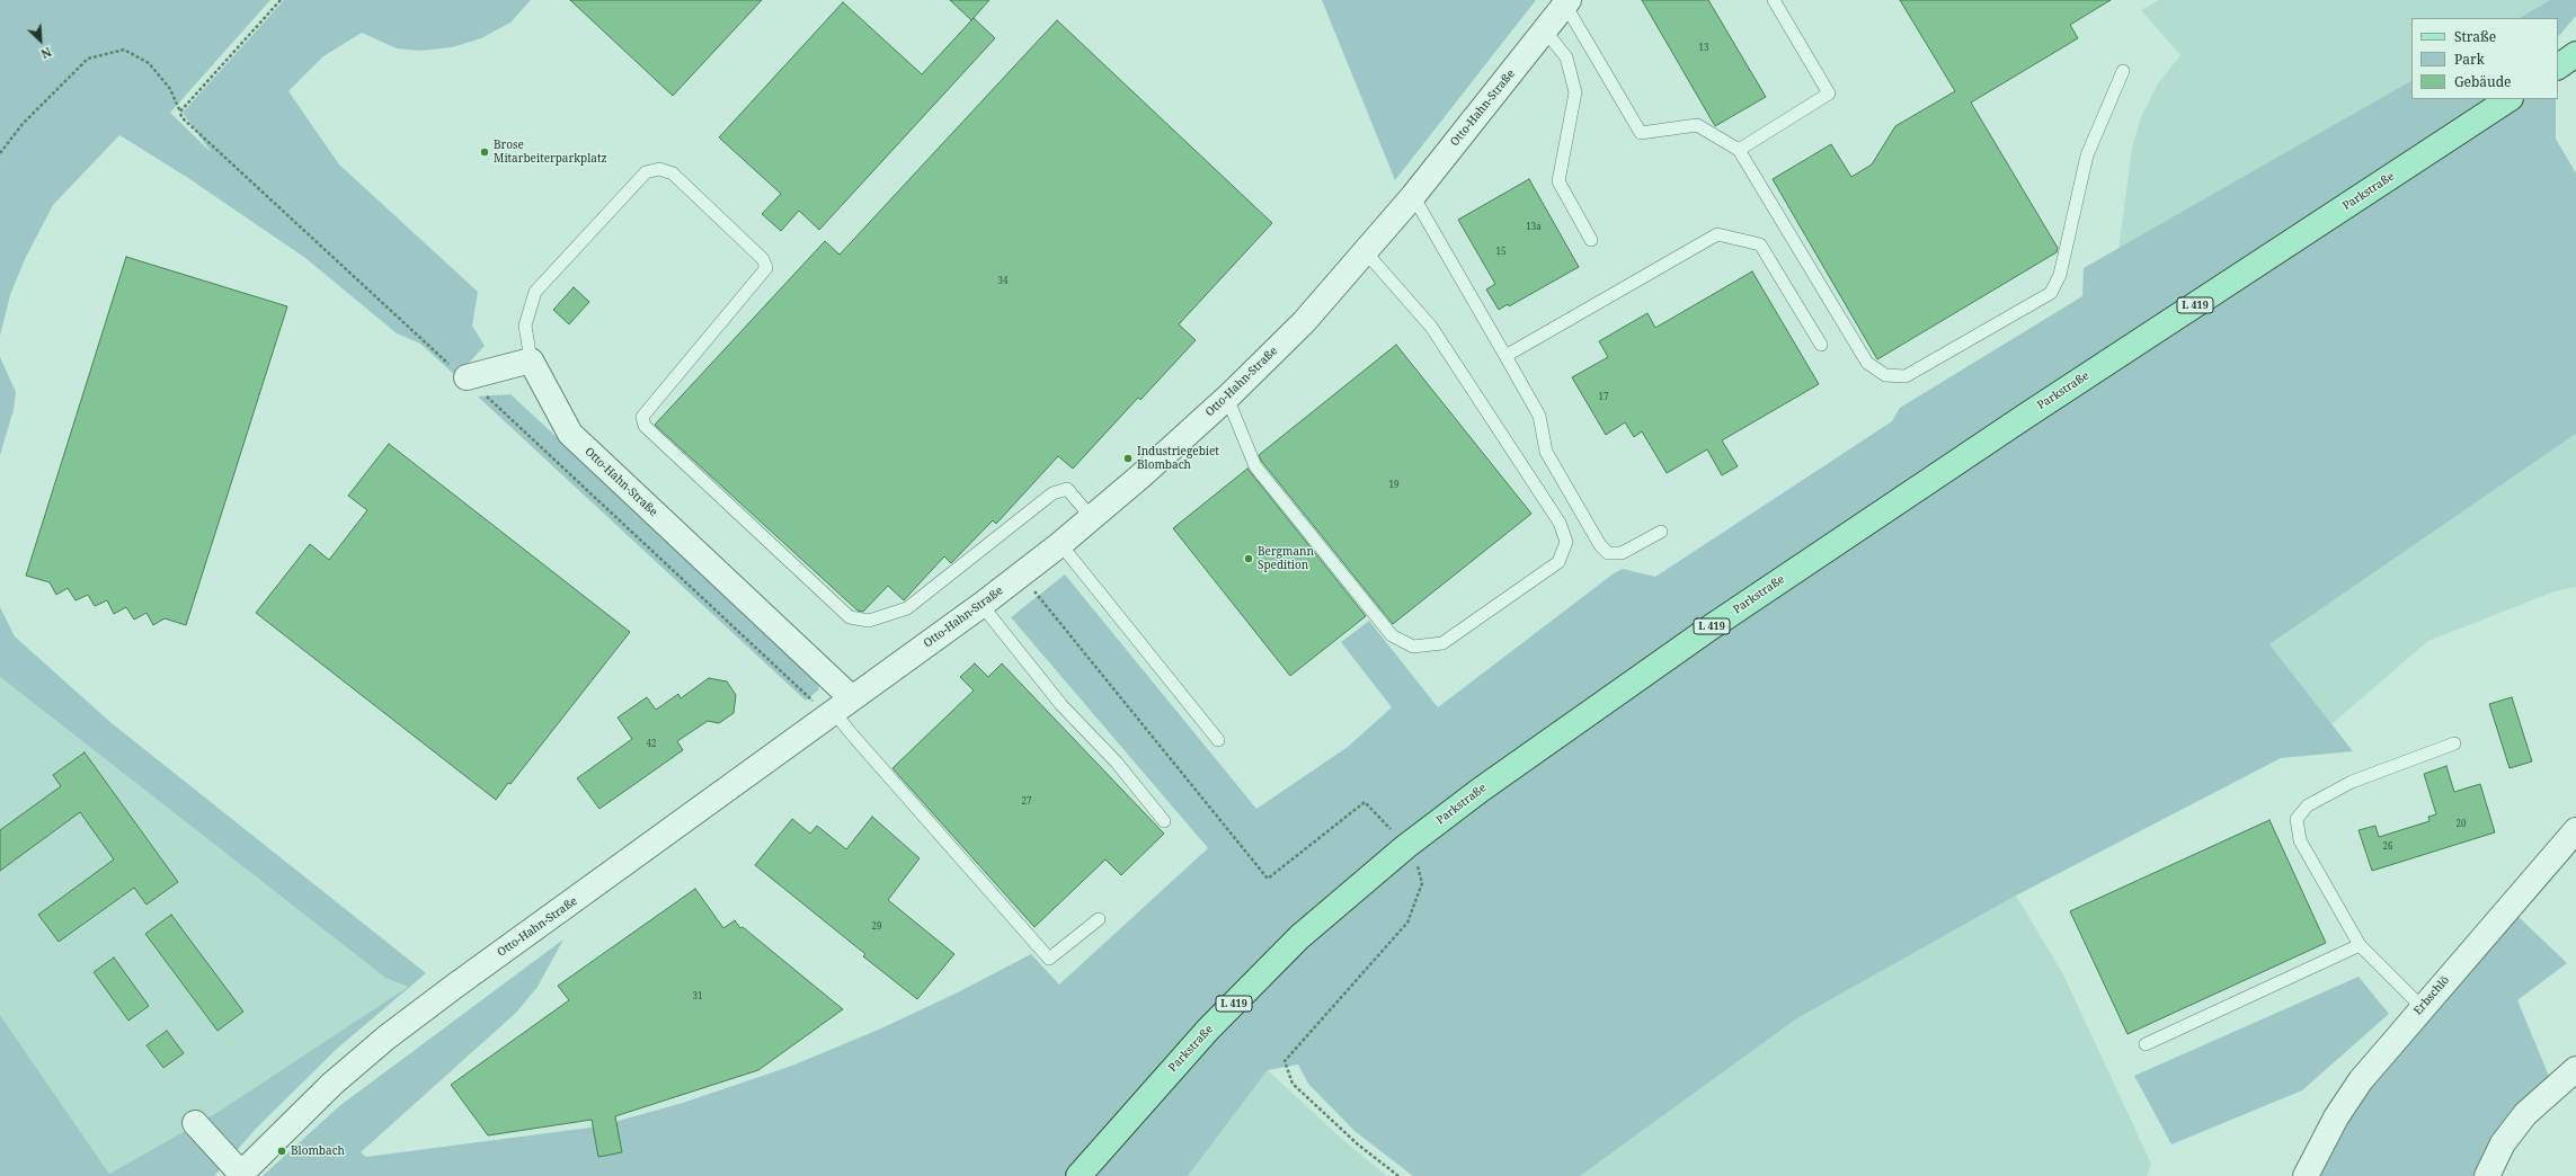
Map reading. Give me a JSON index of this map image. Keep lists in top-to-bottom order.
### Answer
{
  "streets": {
    "main road": ["Parkstraße", "L 419"],
    "street": ["Otto-Hahn-Straße", "Erbschlö"]
  },
  "places": [
    "Brose Mitarbeiterparkplatz",
    "Industriegebiet Blombach",
    "Bergmann Spedition",
    "Blombach"
  ],
  "house_numbers": [
    "13",
    "13a",
    "15",
    "34",
    "17",
    "19",
    "42",
    "27",
    "20",
    "26",
    "29",
    "31"
  ],
  "legend": ["Straße", "Park", "Gebäude"],
  "north": "bottom right"
}
